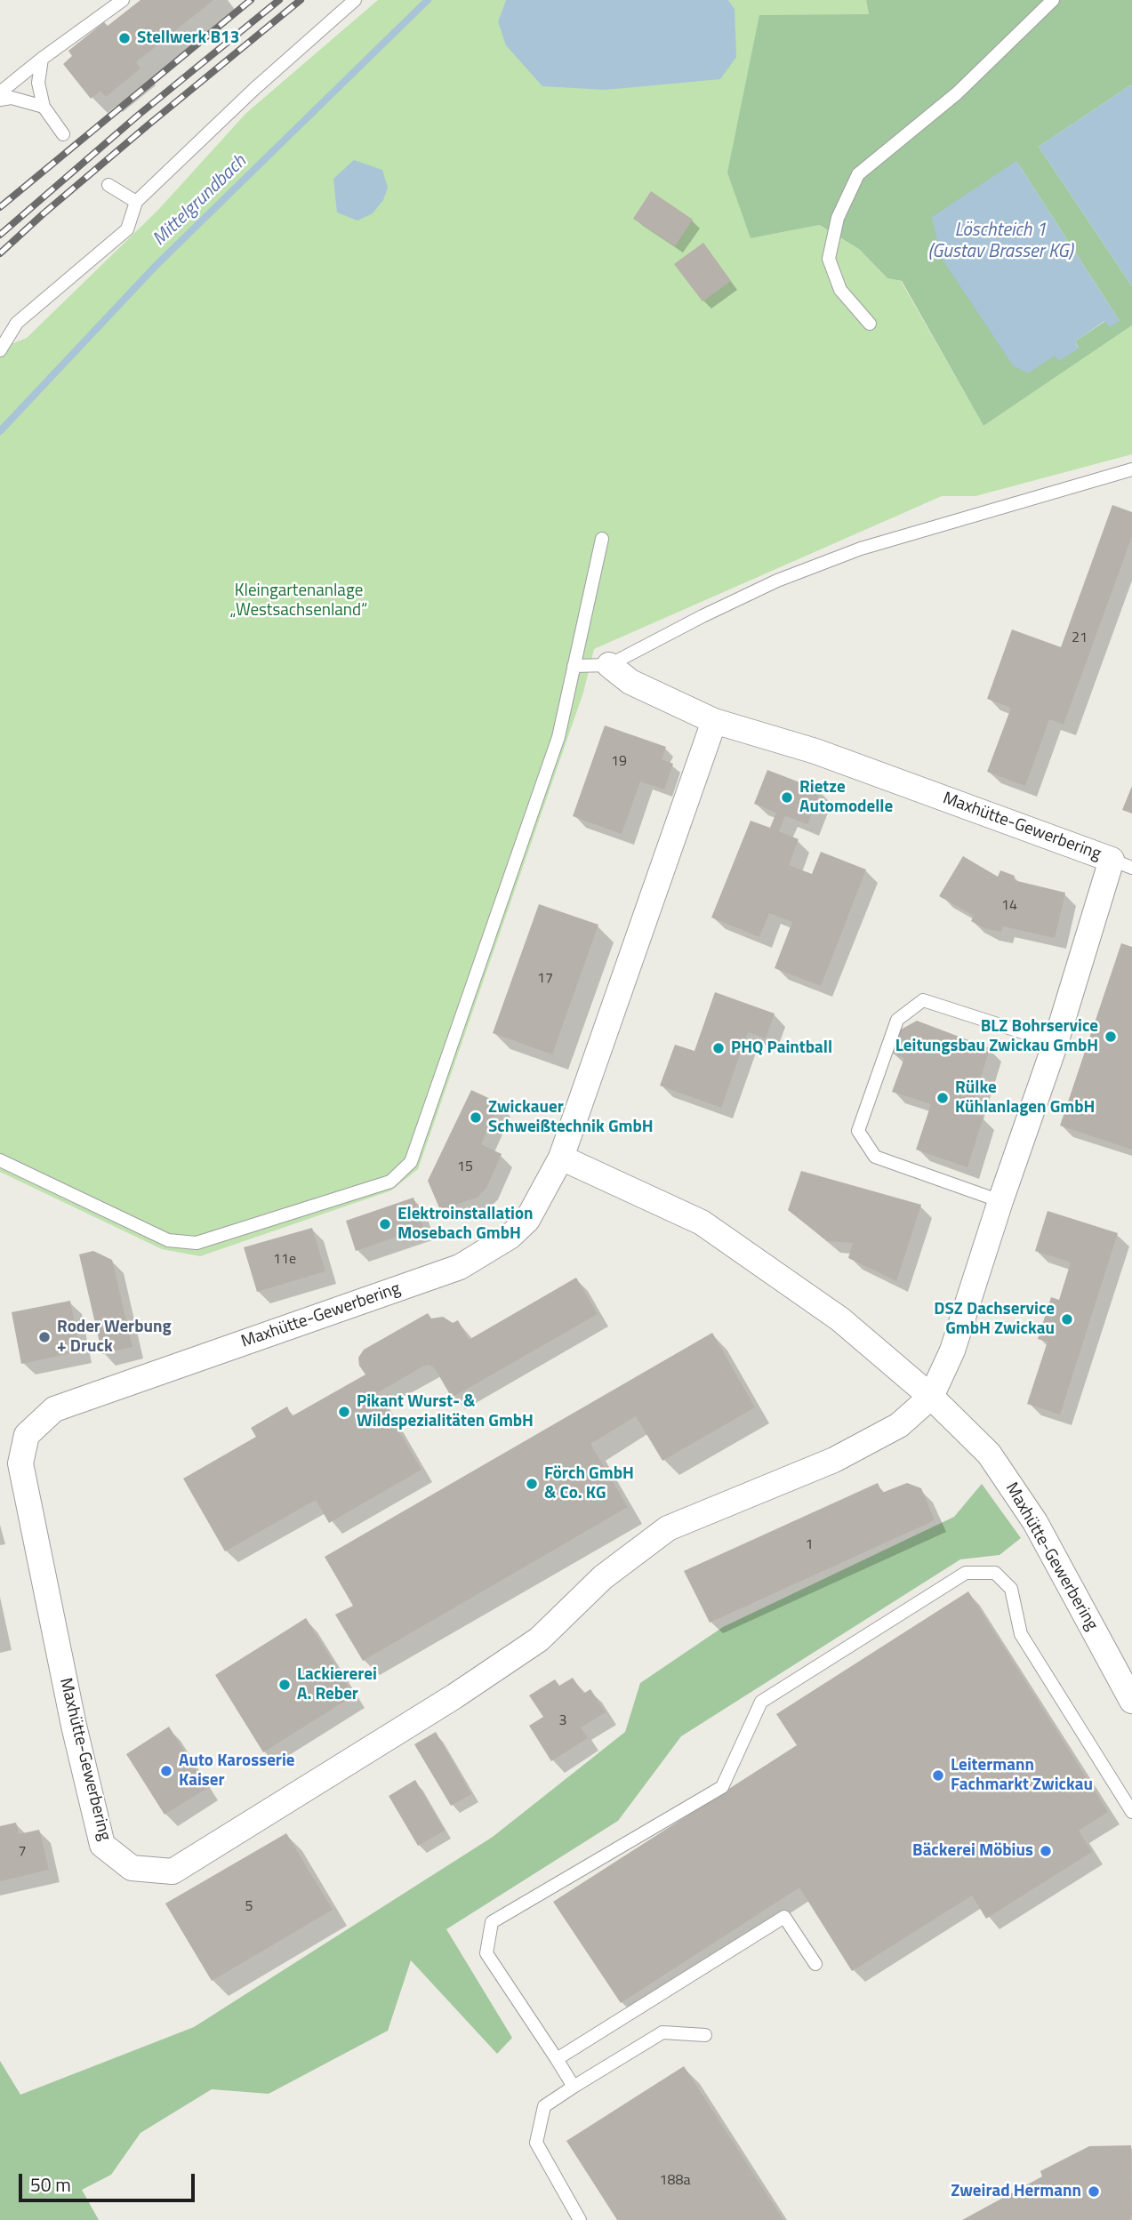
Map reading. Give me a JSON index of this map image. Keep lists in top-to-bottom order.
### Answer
{
  "streets": {
    "street": ["Maxhütte-Gewerbering"]
  },
  "water": ["Mittelgrundbach", "Löschteich 1 (Gustav Brasser KG)"],
  "parks": ["Kleingartenanlage „Westsachsenland“"],
  "places": [
    "Stellwerk B13",
    "Rietze Automodelle",
    "BLZ Bohrservice Leitungsbau Zwickau GmbH",
    "PHQ Paintball",
    "Rülke Kühlanlagen GmbH",
    "Zwickauer Schweißtechnik GmbH",
    "Elektroinstallation Mosebach GmbH",
    "DSZ Dachservice GmbH Zwickau",
    "Roder Werbung + Druck",
    "Pikant Wurst- & Wildspezialitäten GmbH",
    "Förch GmbH & Co. KG",
    "Lackiererei A. Reber",
    "Auto Karosserie Kaiser",
    "Leitermann Fachmarkt Zwickau",
    "Bäckerei Möbius",
    "Zweirad Hermann"
  ],
  "house_numbers": [
    "21",
    "19",
    "14",
    "17",
    "15",
    "11e",
    "1",
    "3",
    "7",
    "5",
    "188a"
  ],
  "scale_bar": "50 m"
}
